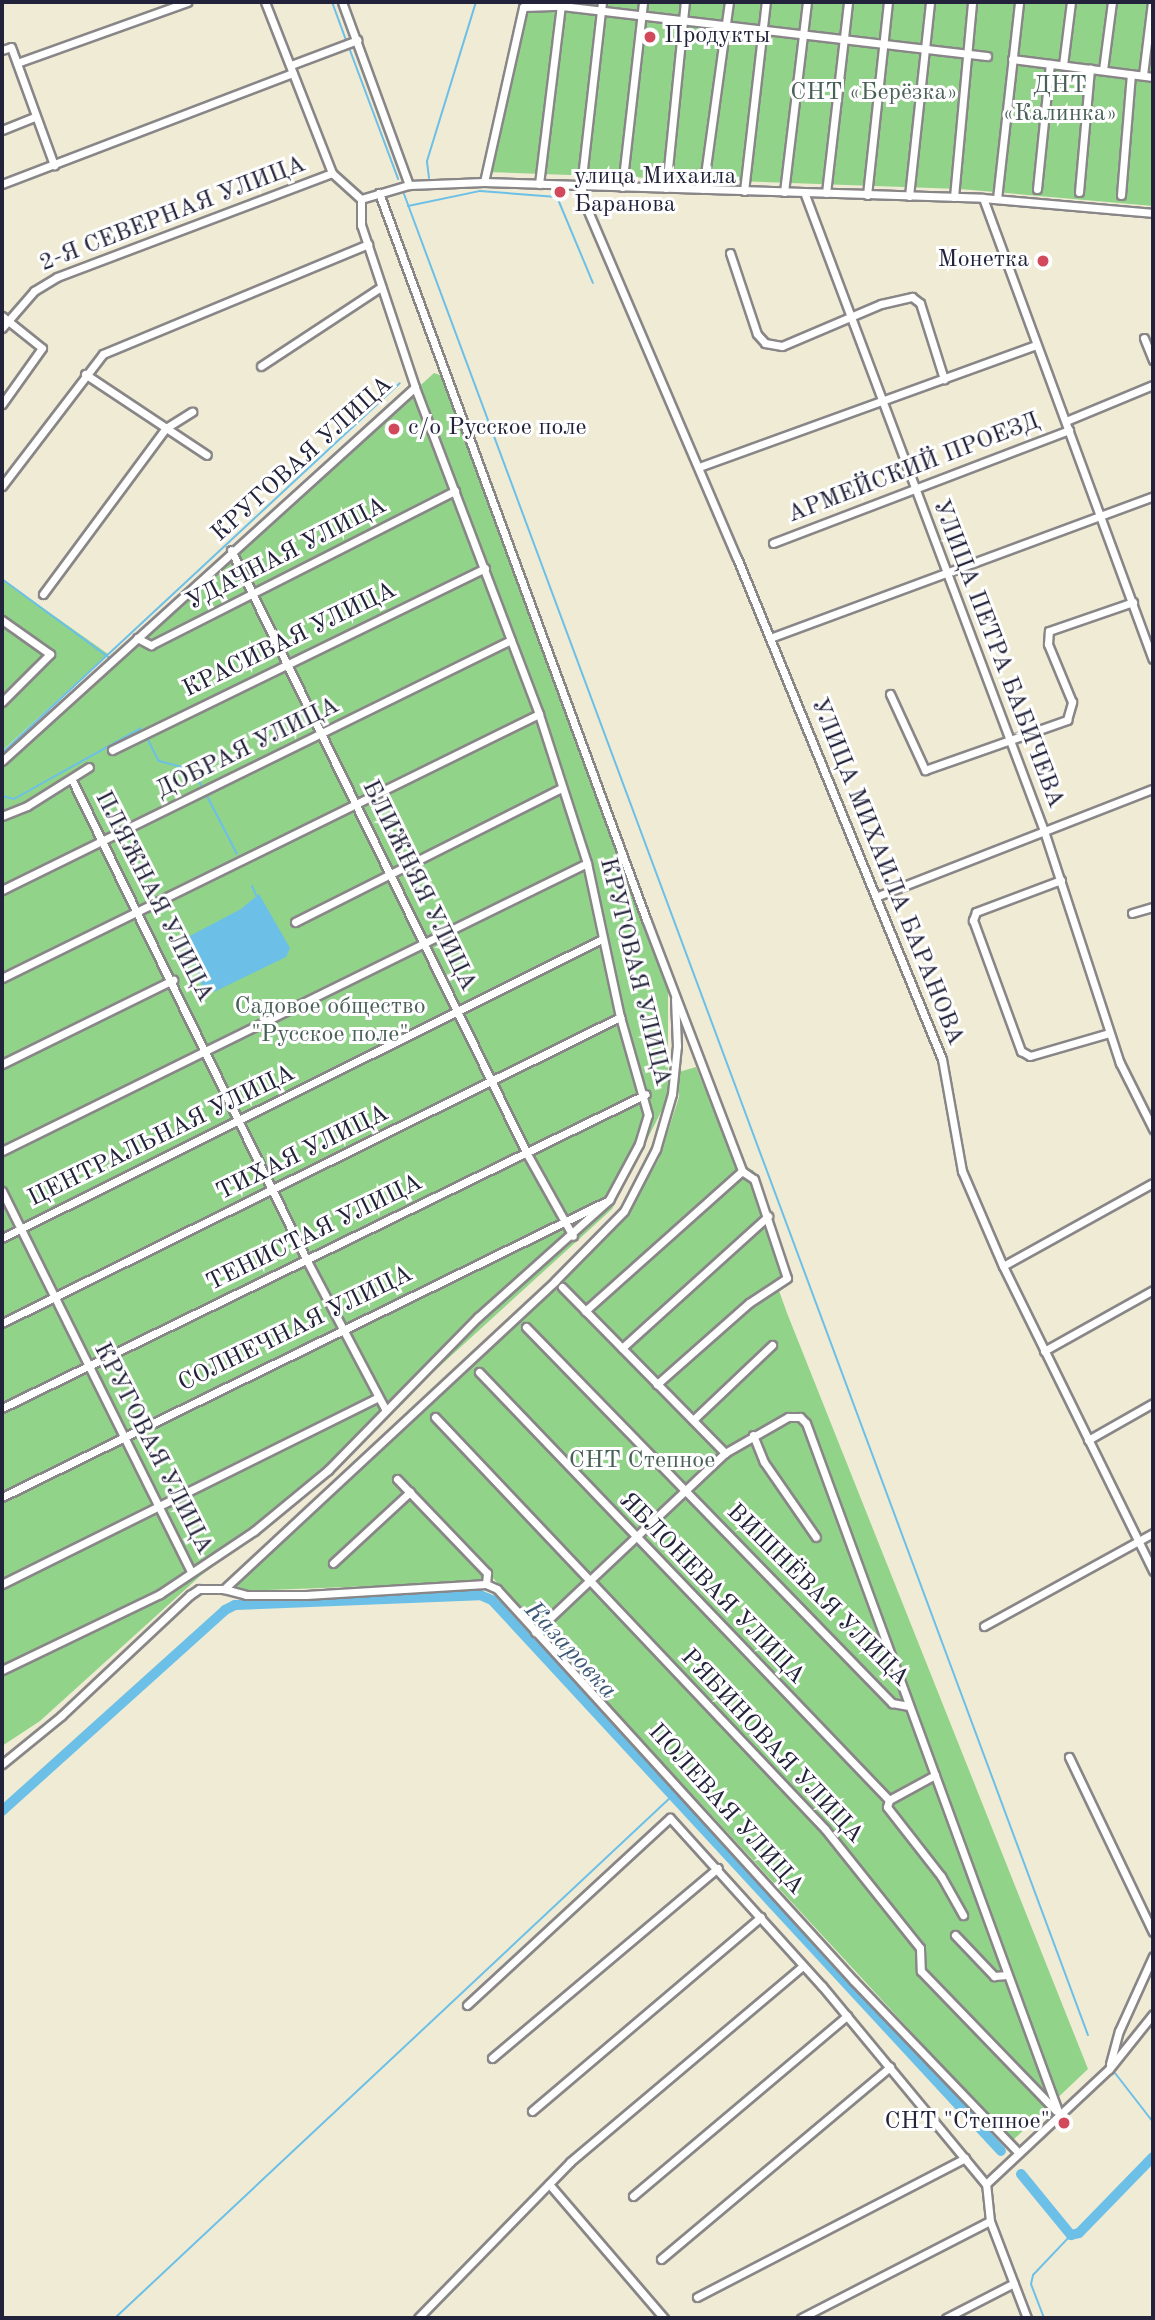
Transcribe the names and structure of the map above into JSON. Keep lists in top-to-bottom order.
{
  "streets": {
    "street": [
      "2-Я СЕВЕРНАЯ УЛИЦА",
      "КРУГОВАЯ УЛИЦА",
      "АРМЕЙСКИЙ ПРОЕЗД",
      "УДАЧНАЯ УЛИЦА",
      "КРАСИВАЯ УЛИЦА",
      "УЛИЦА ПЕТРА БАБИЧЕВА",
      "ДОБРАЯ УЛИЦА",
      "УЛИЦА МИХАИЛА БАРАНОВА",
      "БЛИЖНЯЯ УЛИЦА",
      "ПЛЯЖНАЯ УЛИЦА",
      "ЦЕНТРАЛЬНАЯ УЛИЦА",
      "ТИХАЯ УЛИЦА",
      "ТЕНИСТАЯ УЛИЦА",
      "СОЛНЕЧНАЯ УЛИЦА",
      "ЯБЛОНЕВАЯ УЛИЦА",
      "ВИШНЁВАЯ УЛИЦА",
      "РЯБИНОВАЯ УЛИЦА",
      "ПОЛЕВАЯ УЛИЦА"
    ]
  },
  "crossings": [
    ["КРУГОВАЯ УЛИЦА", "УДАЧНАЯ УЛИЦА"],
    ["КРУГОВАЯ УЛИЦА", "КРАСИВАЯ УЛИЦА"],
    ["КРУГОВАЯ УЛИЦА", "ДОБРАЯ УЛИЦА"],
    ["КРУГОВАЯ УЛИЦА", "БЛИЖНЯЯ УЛИЦА"],
    ["КРУГОВАЯ УЛИЦА", "ПЛЯЖНАЯ УЛИЦА"],
    ["КРУГОВАЯ УЛИЦА", "ЦЕНТРАЛЬНАЯ УЛИЦА"],
    ["КРУГОВАЯ УЛИЦА", "ТИХАЯ УЛИЦА"],
    ["КРУГОВАЯ УЛИЦА", "ТЕНИСТАЯ УЛИЦА"],
    ["КРУГОВАЯ УЛИЦА", "СОЛНЕЧНАЯ УЛИЦА"],
    ["АРМЕЙСКИЙ ПРОЕЗД", "УЛИЦА ПЕТРА БАБИЧЕВА"],
    ["УДАЧНАЯ УЛИЦА", "БЛИЖНЯЯ УЛИЦА"],
    ["КРАСИВАЯ УЛИЦА", "БЛИЖНЯЯ УЛИЦА"],
    ["ДОБРАЯ УЛИЦА", "БЛИЖНЯЯ УЛИЦА"],
    ["ДОБРАЯ УЛИЦА", "ПЛЯЖНАЯ УЛИЦА"],
    ["БЛИЖНЯЯ УЛИЦА", "ЦЕНТРАЛЬНАЯ УЛИЦА"],
    ["БЛИЖНЯЯ УЛИЦА", "ТИХАЯ УЛИЦА"],
    ["БЛИЖНЯЯ УЛИЦА", "ТЕНИСТАЯ УЛИЦА"],
    ["БЛИЖНЯЯ УЛИЦА", "СОЛНЕЧНАЯ УЛИЦА"],
    ["ПЛЯЖНАЯ УЛИЦА", "ЦЕНТРАЛЬНАЯ УЛИЦА"],
    ["ПЛЯЖНАЯ УЛИЦА", "ТИХАЯ УЛИЦА"],
    ["ПЛЯЖНАЯ УЛИЦА", "ТЕНИСТАЯ УЛИЦА"],
    ["ПЛЯЖНАЯ УЛИЦА", "СОЛНЕЧНАЯ УЛИЦА"]
  ],
  "water": ["Казаровка"],
  "parks": [
    "ДНТ «Калинка»",
    "СНТ «Берёзка»",
    "Садовое общество \"Русское поле\"",
    "СНТ Степное"
  ],
  "places": [
    "Продукты",
    "улица Михаила Баранова",
    "Монетка",
    "с/о Русское поле",
    "СНТ \"Степное\""
  ]
}
